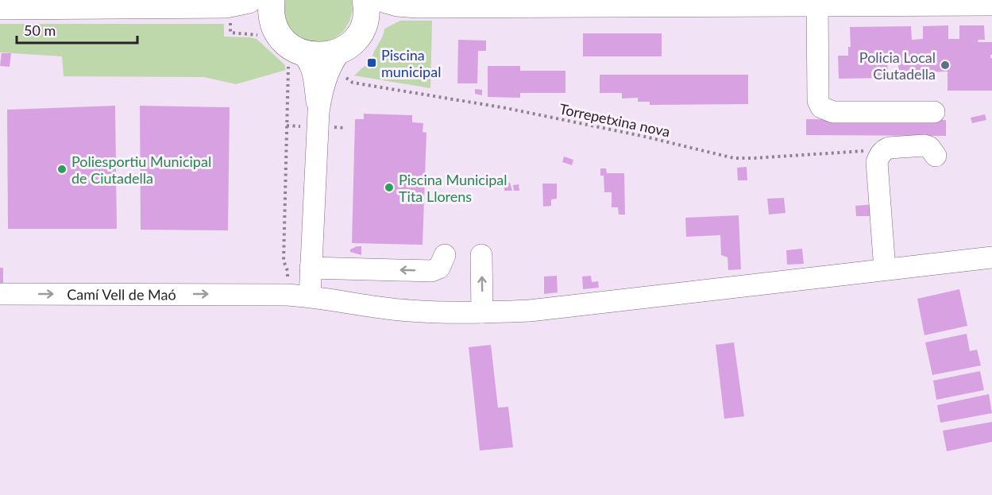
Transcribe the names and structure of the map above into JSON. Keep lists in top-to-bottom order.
{
  "streets": {
    "street": ["Camí Vell de Maó"],
    "path": ["Torrepetxina nova"]
  },
  "places": {
    "transit": ["Piscina municipal"],
    "other": ["Policia Local Ciutadella", "Poliesportiu Municipal de Ciutadella", "Piscina Municipal Tita Llorens"]
  },
  "scale_bar": "50 m"
}
